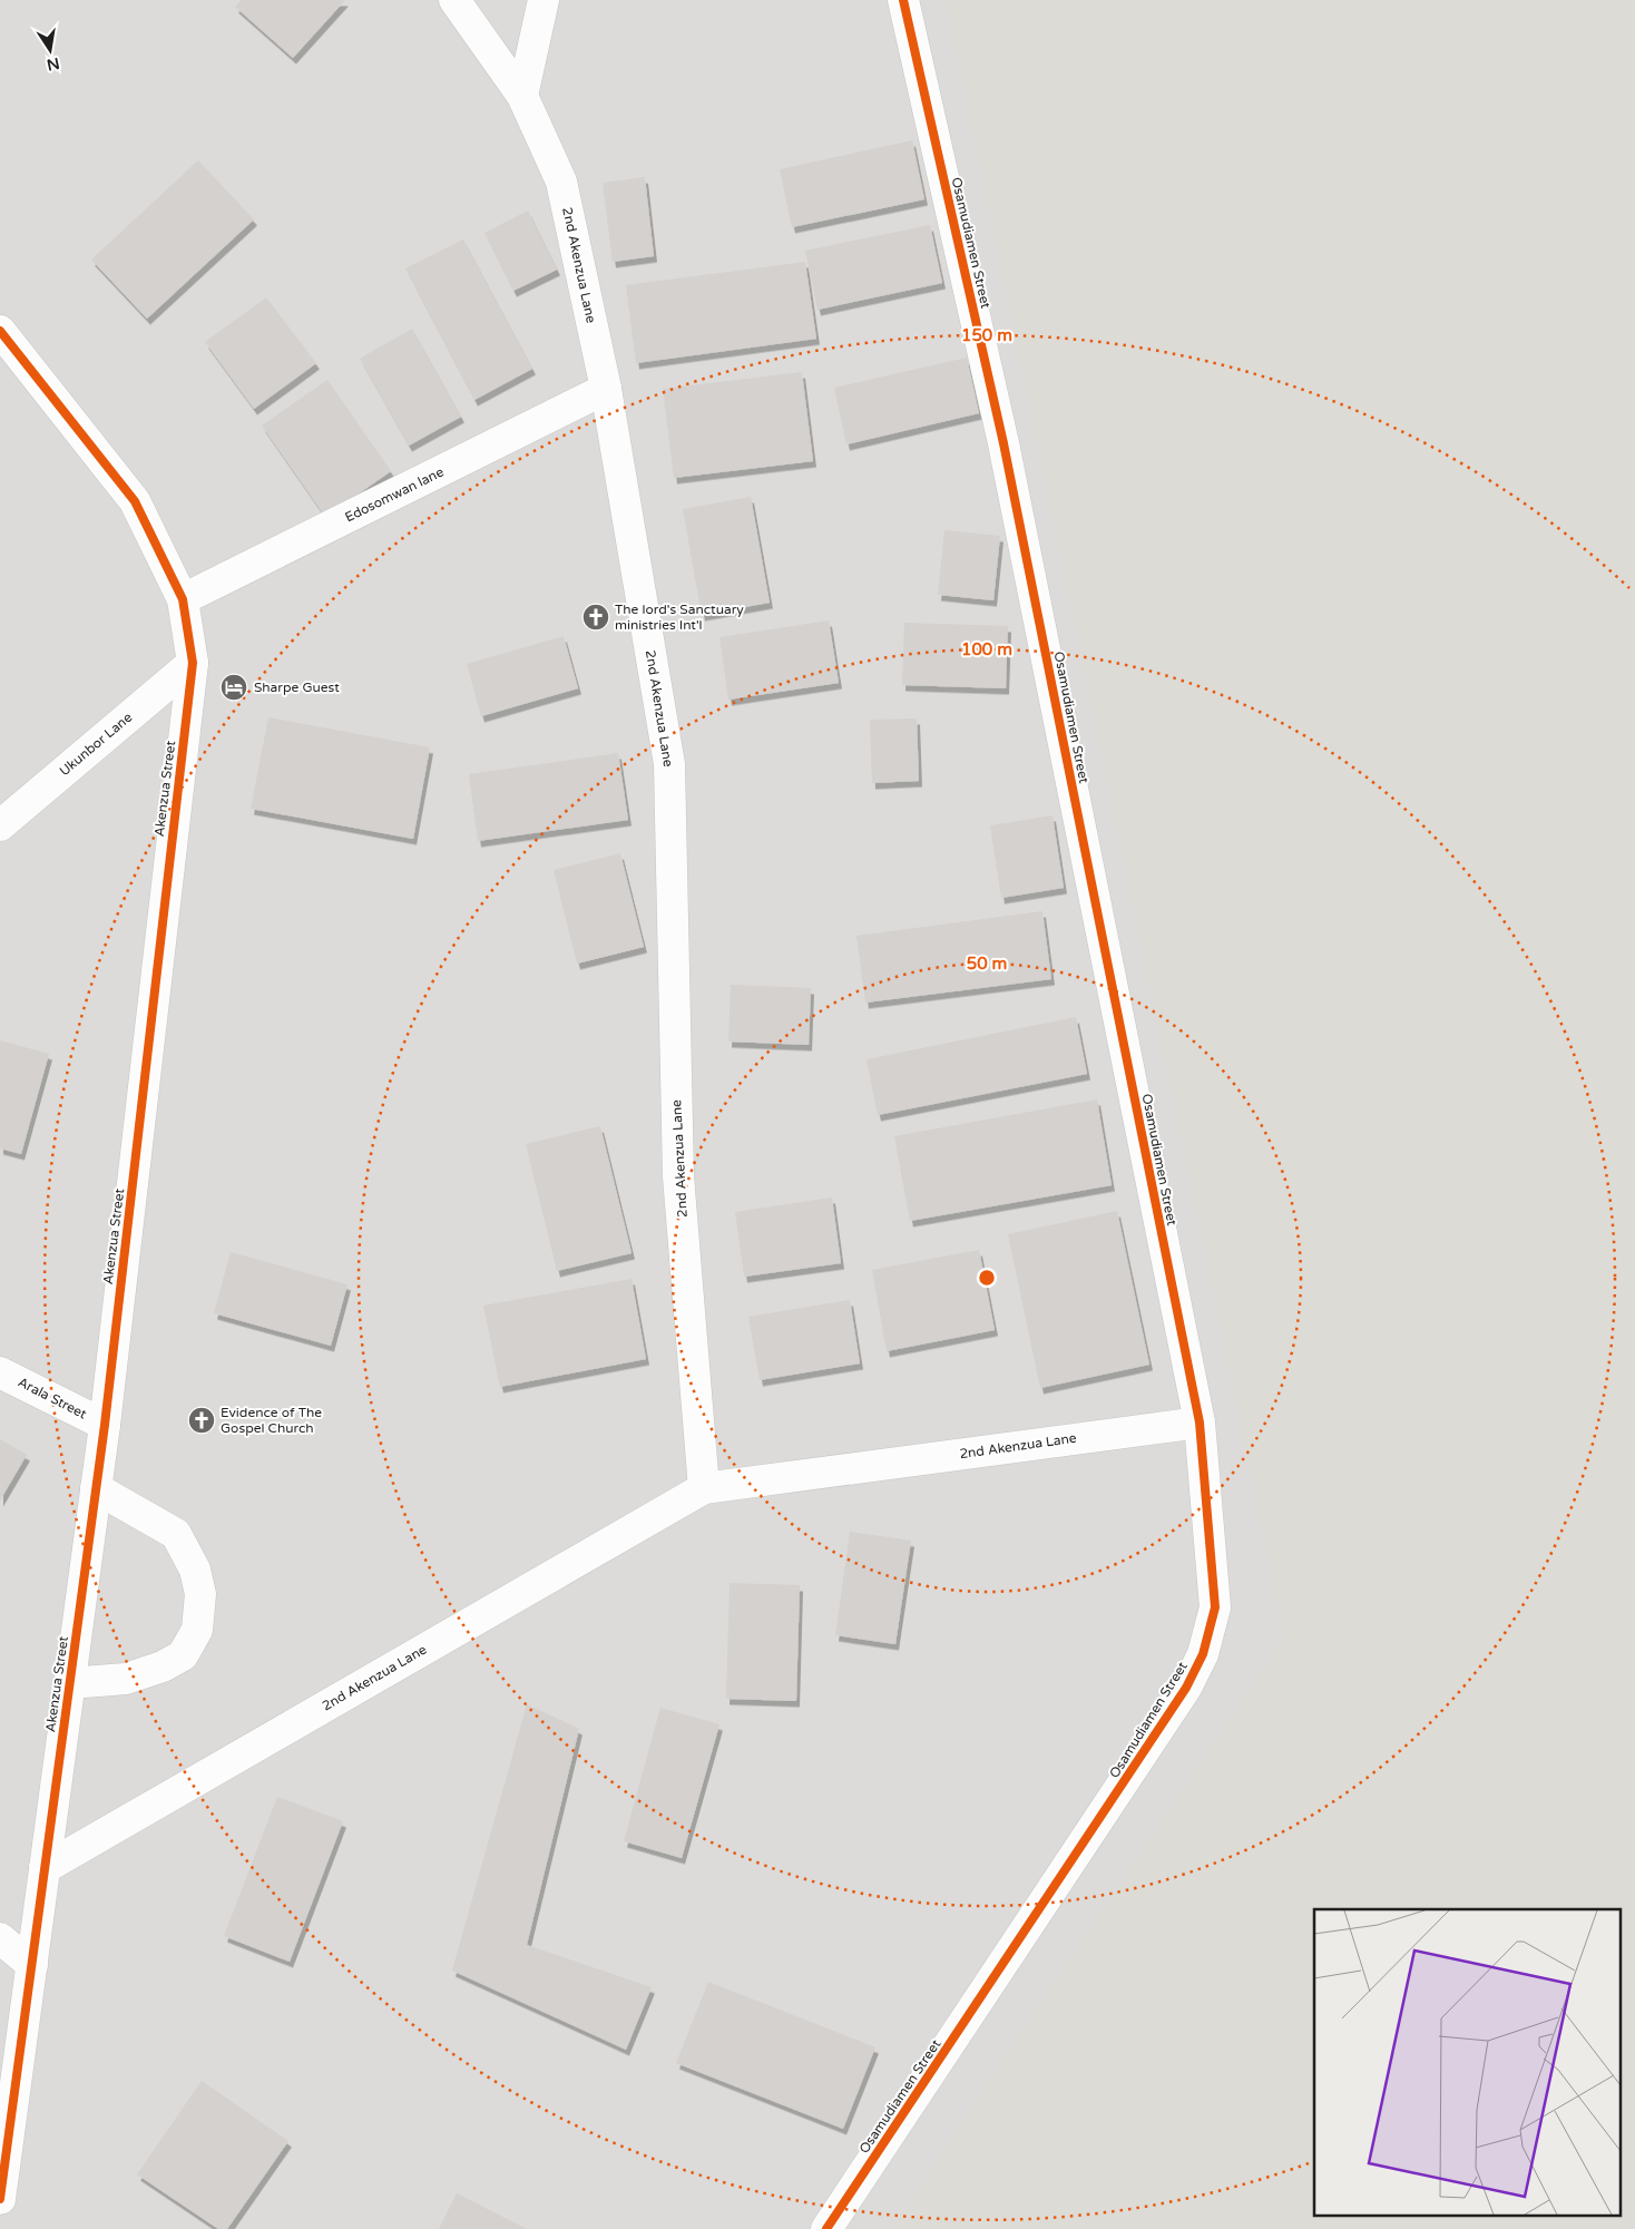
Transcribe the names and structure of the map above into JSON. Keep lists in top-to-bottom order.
{
  "streets": {
    "street": [
      "Osamudiamen Street",
      "2nd Akenzua Lane",
      "Edosomwan lane",
      "Ukunbor Lane",
      "Akenzua Street",
      "Arala Street"
    ]
  },
  "crossings": [
    ["Osamudiamen Street", "2nd Akenzua Lane"],
    ["2nd Akenzua Lane", "Edosomwan lane"],
    ["2nd Akenzua Lane", "Akenzua Street"],
    ["Edosomwan lane", "Akenzua Street"],
    ["Ukunbor Lane", "Akenzua Street"],
    ["Akenzua Street", "Arala Street"]
  ],
  "places": {
    "church": ["The lord's Sanctuary ministries Int'l", "Evidence of The Gospel Church"],
    "hotel": ["Sharpe Guest"]
  },
  "north": "bottom",
  "rings": ["150 m", "100 m", "50 m"]
}
